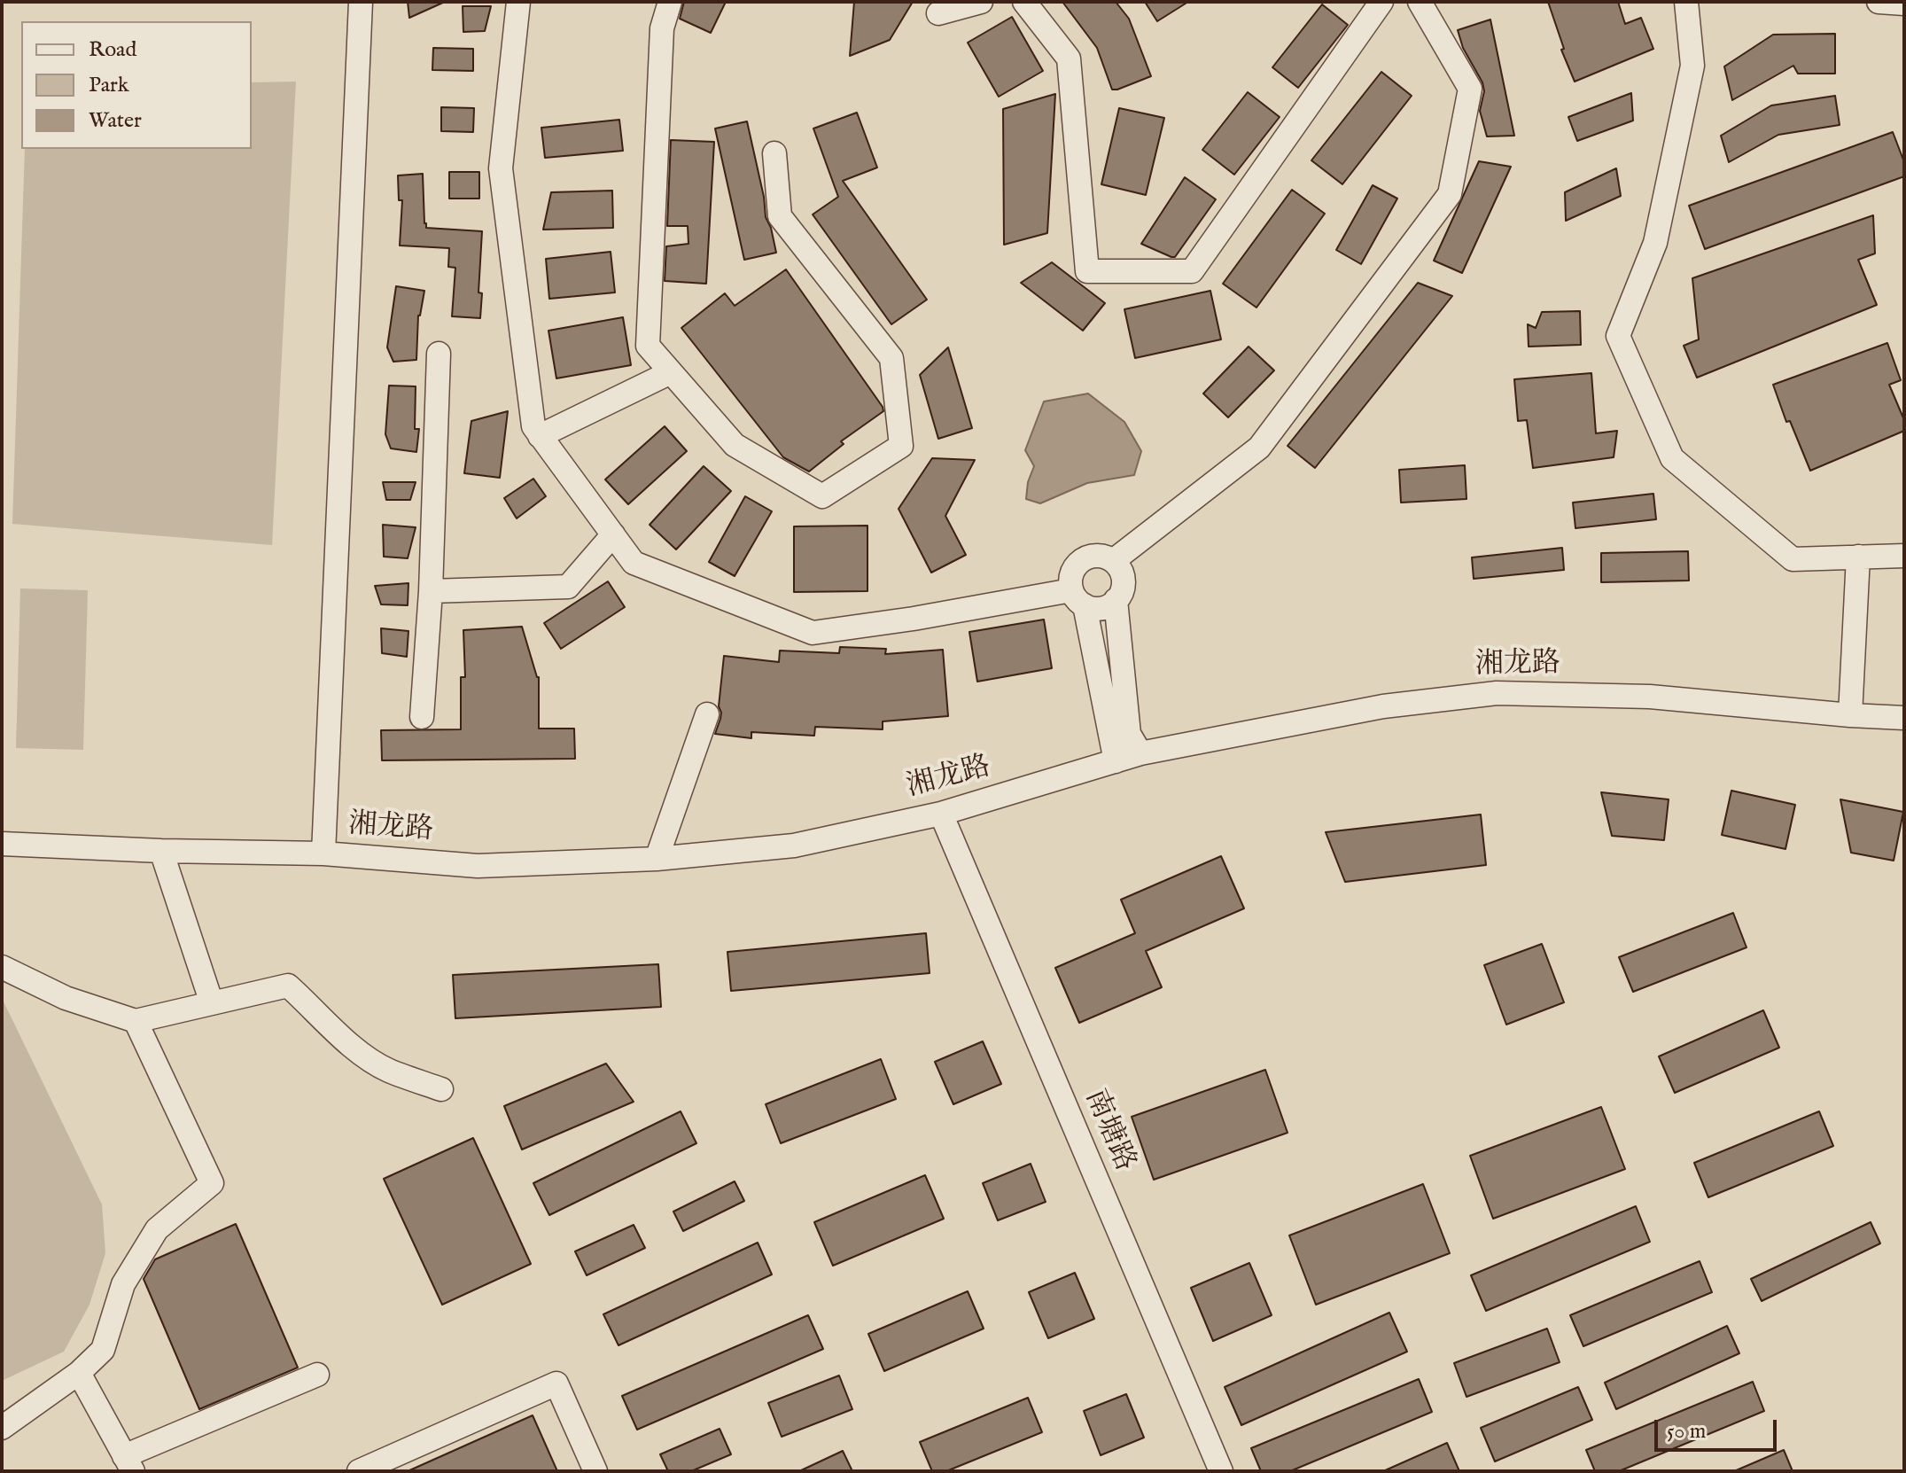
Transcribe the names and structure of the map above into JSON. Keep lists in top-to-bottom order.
{
  "streets": {
    "street": ["湘龙路", "南塘路"]
  },
  "crossings": [
    ["湘龙路", "南塘路"]
  ],
  "legend": ["Road", "Park", "Water"],
  "scale_bar": "50 m"
}
